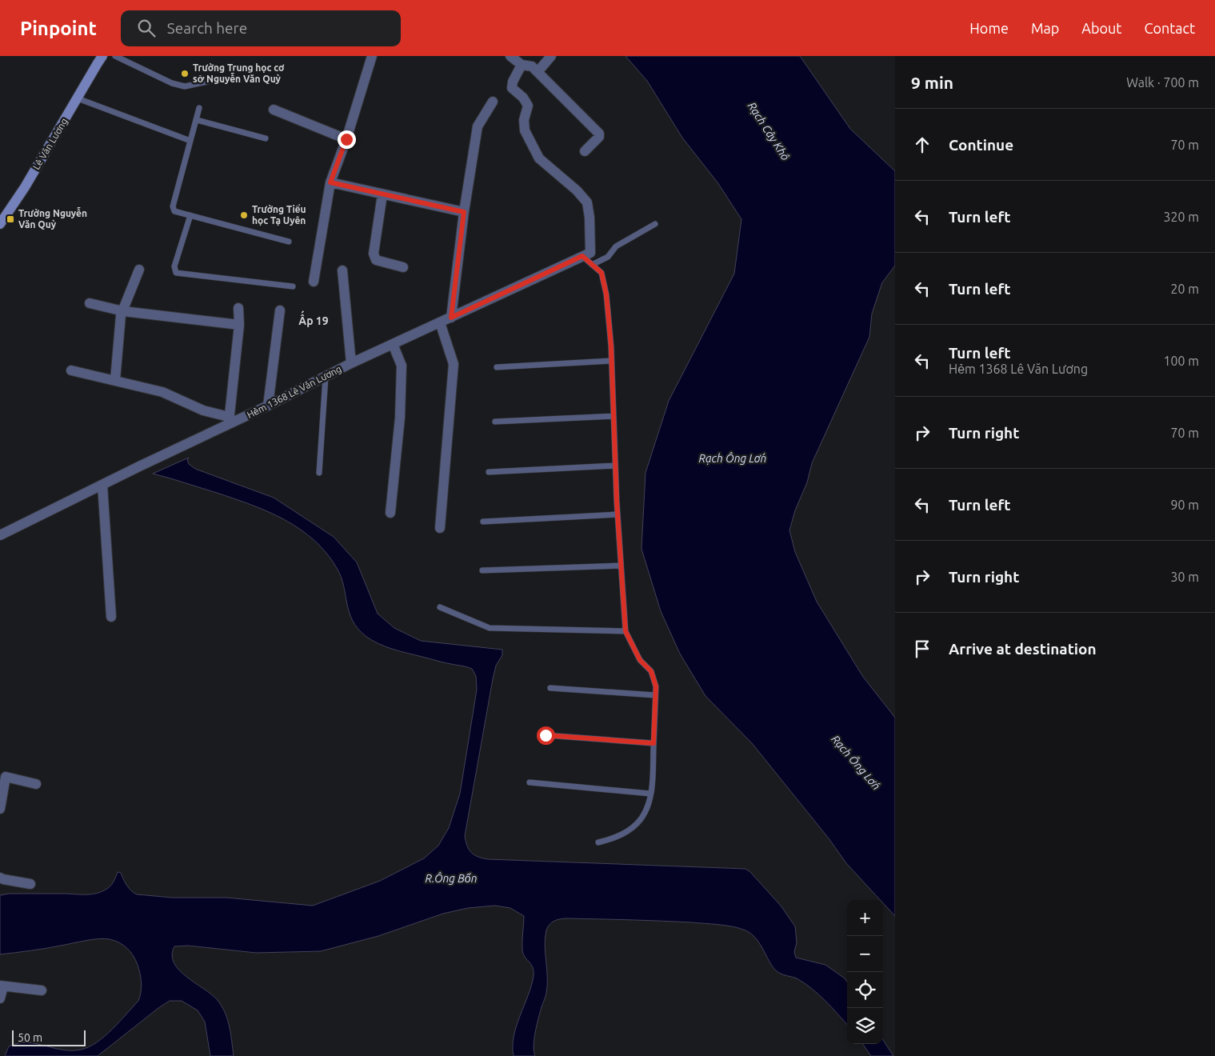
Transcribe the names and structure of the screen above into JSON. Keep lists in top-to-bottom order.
{
  "streets": {
    "main road": ["Lê Văn Lương"],
    "street": ["Hẻm 1368 Lê Văn Lương"]
  },
  "districts": ["Ấp 19"],
  "water": ["Rạch Cây Khô", "Rạch Ông Lớn", "R.Ông Bổn"],
  "places": {
    "other": ["Trường Trung học cơ sở Nguyễn Văn Quỳ", "Trường Tiểu học Tạ Uyên"],
    "transit": ["Trường Nguyễn Văn Quỳ"]
  },
  "scale_bar": "50 m",
  "page": {
    "header": "Pinpoint",
    "search": "Search here",
    "nav": [
      "Home",
      "Map",
      "About",
      "Contact"
    ],
    "heading": ["9 min", "Walk · 700 m"],
    "list": [
      ["Continue", "70 m"],
      ["Turn left", "320 m"],
      ["Turn left", "20 m"],
      ["Turn left", "Hẻm 1368 Lê Văn Lương", "100 m"],
      ["Turn right", "70 m"],
      ["Turn left", "90 m"],
      ["Turn right", "30 m"],
      "Arrive at destination"
    ],
    "map_buttons": ["+", "−"],
    "scale": "50 m"
  }
}
